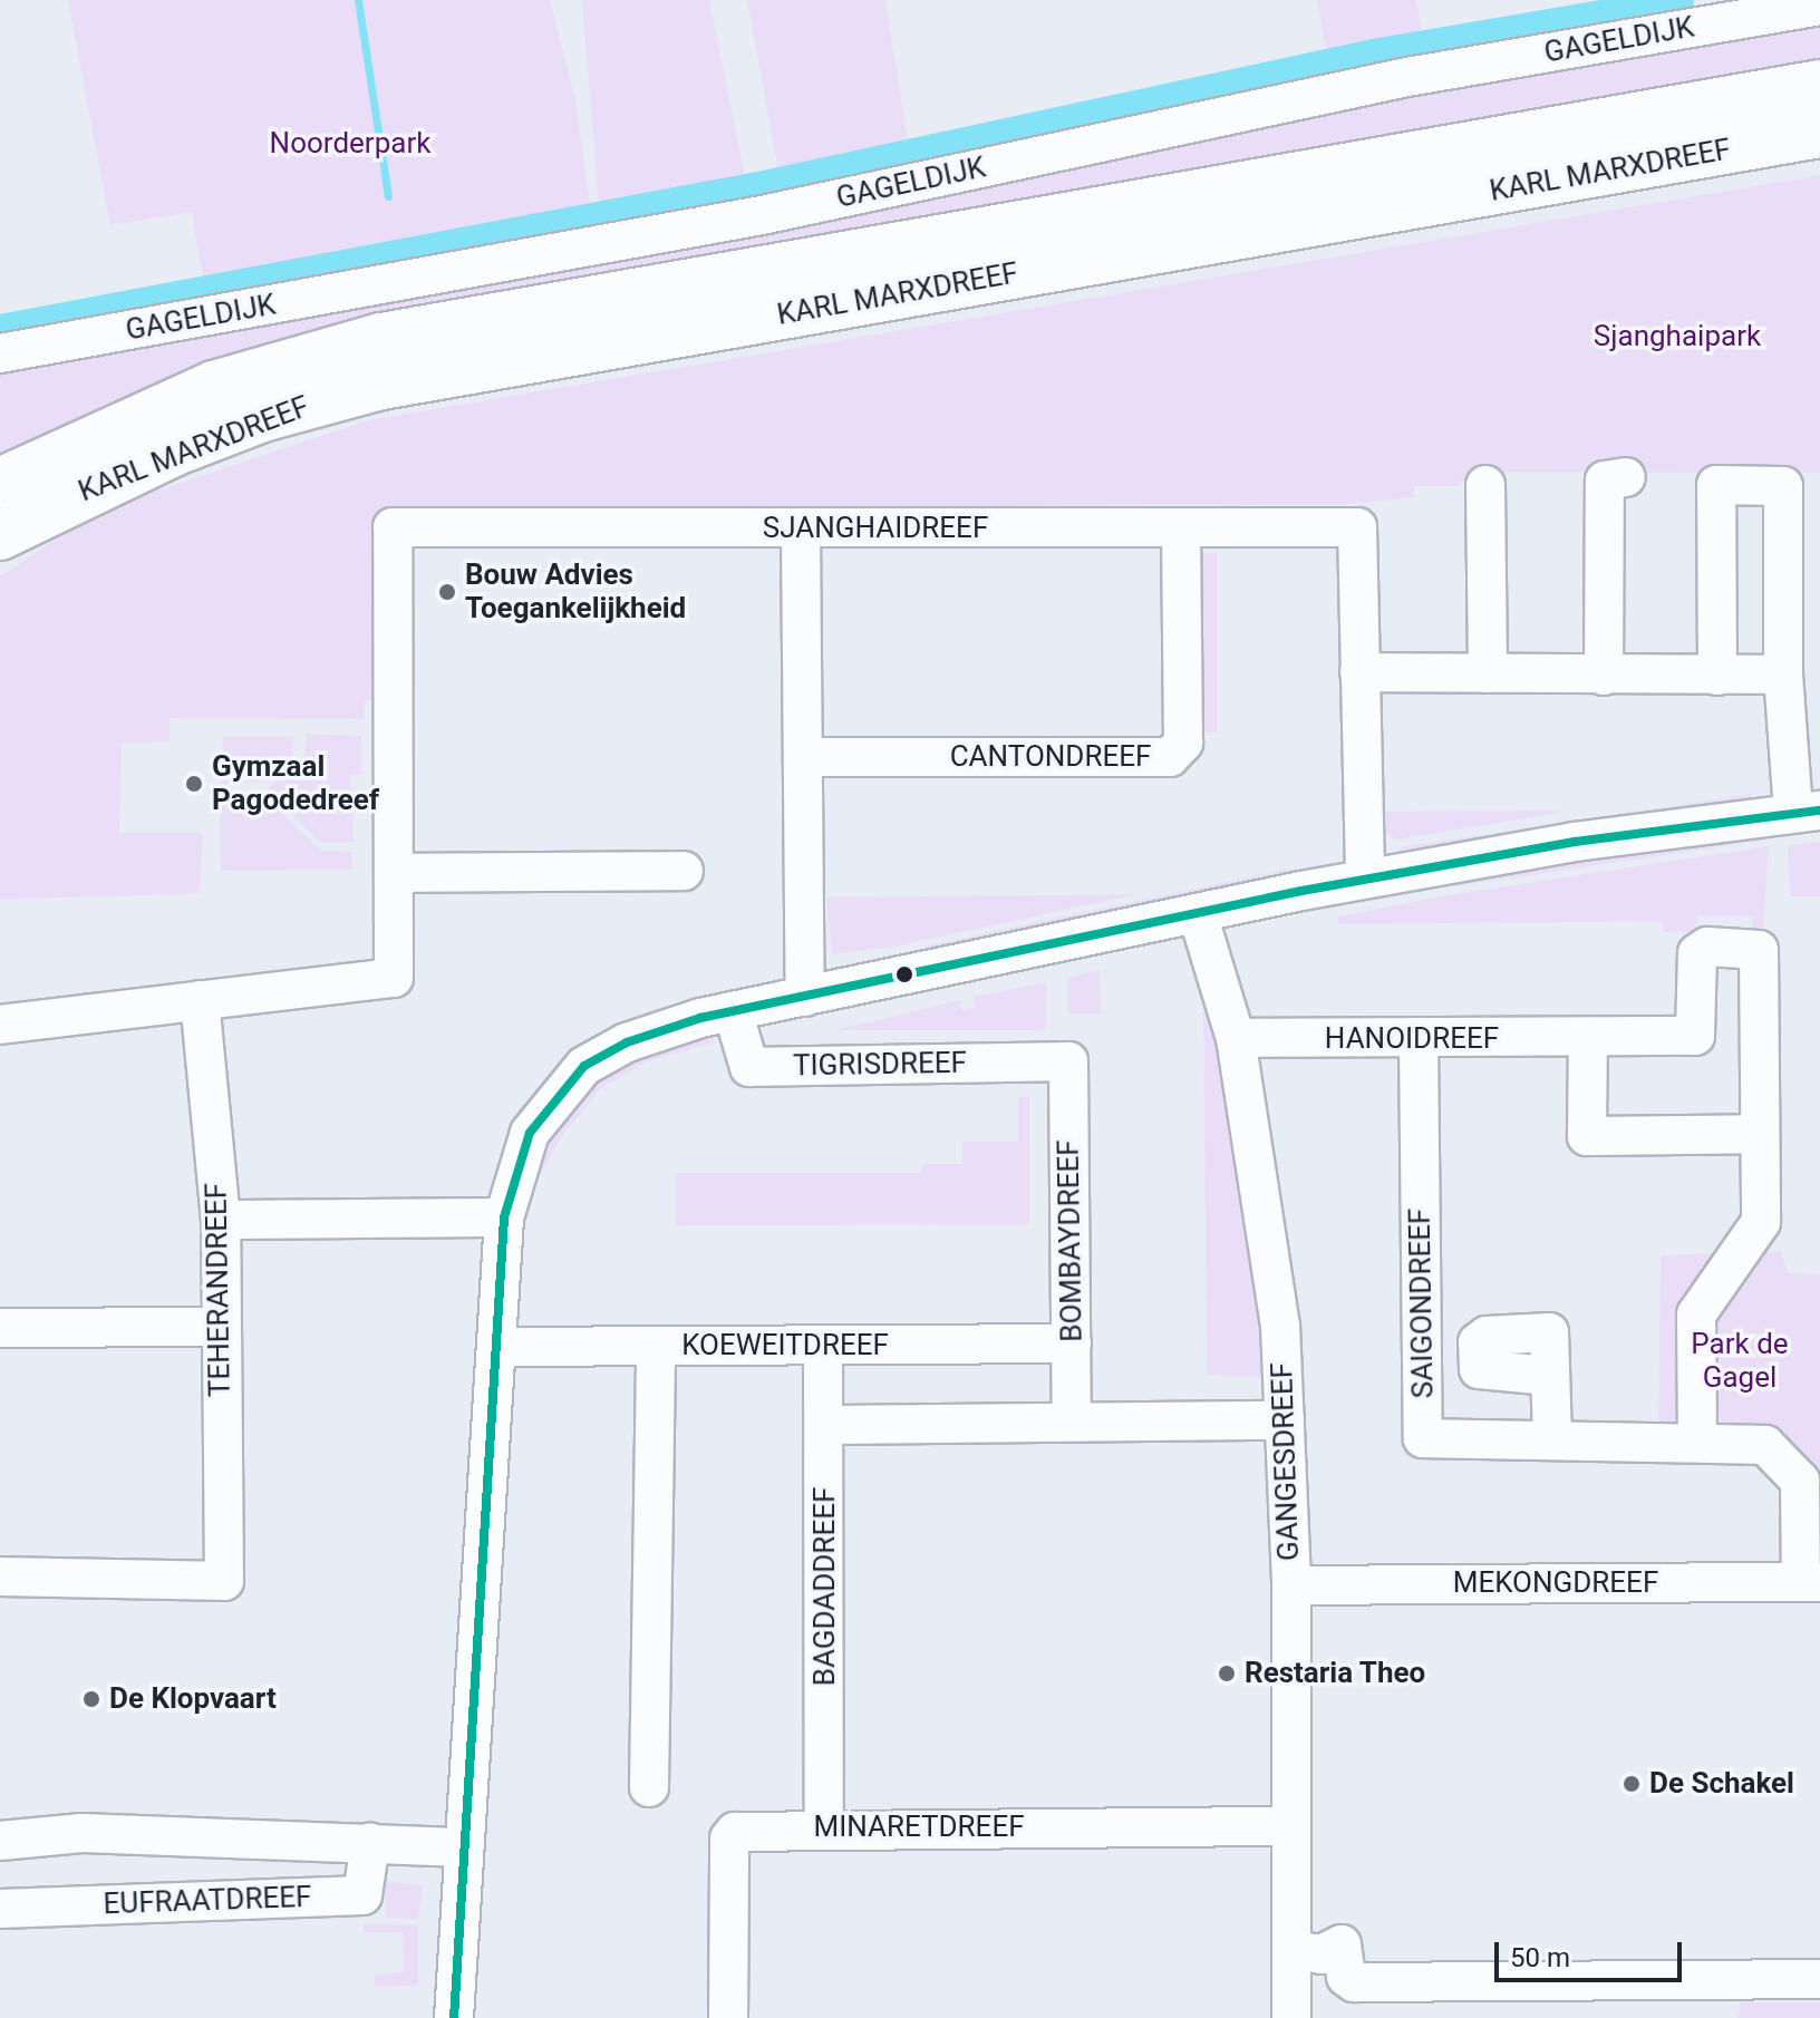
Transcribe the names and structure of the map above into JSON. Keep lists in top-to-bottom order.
{
  "streets": {
    "highway": ["KARL MARXDREEF"],
    "street": [
      "GAGELDIJK",
      "SJANGHAIDREEF",
      "CANTONDREEF",
      "HANOIDREEF",
      "TIGRISDREEF",
      "BOMBAYDREEF",
      "TEHERANDREEF",
      "SAIGONDREEF",
      "KOEWEITDREEF",
      "GANGESDREEF",
      "MEKONGDREEF",
      "BAGDADDREEF",
      "MINARETDREEF",
      "EUFRAATDREEF"
    ]
  },
  "crossings": [
    ["SJANGHAIDREEF", "CANTONDREEF"],
    ["HANOIDREEF", "SAIGONDREEF"],
    ["HANOIDREEF", "GANGESDREEF"],
    ["TIGRISDREEF", "BOMBAYDREEF"],
    ["BOMBAYDREEF", "KOEWEITDREEF"],
    ["SAIGONDREEF", "MEKONGDREEF"],
    ["KOEWEITDREEF", "BAGDADDREEF"],
    ["GANGESDREEF", "MEKONGDREEF"],
    ["GANGESDREEF", "MINARETDREEF"],
    ["BAGDADDREEF", "MINARETDREEF"]
  ],
  "parks": ["Noorderpark", "Sjanghaipark", "Park de Gagel"],
  "places": [
    "Bouw Advies Toegankelijkheid",
    "Gymzaal Pagodedreef",
    "Restaria Theo",
    "De Klopvaart",
    "De Schakel"
  ],
  "scale_bar": "50 m"
}
